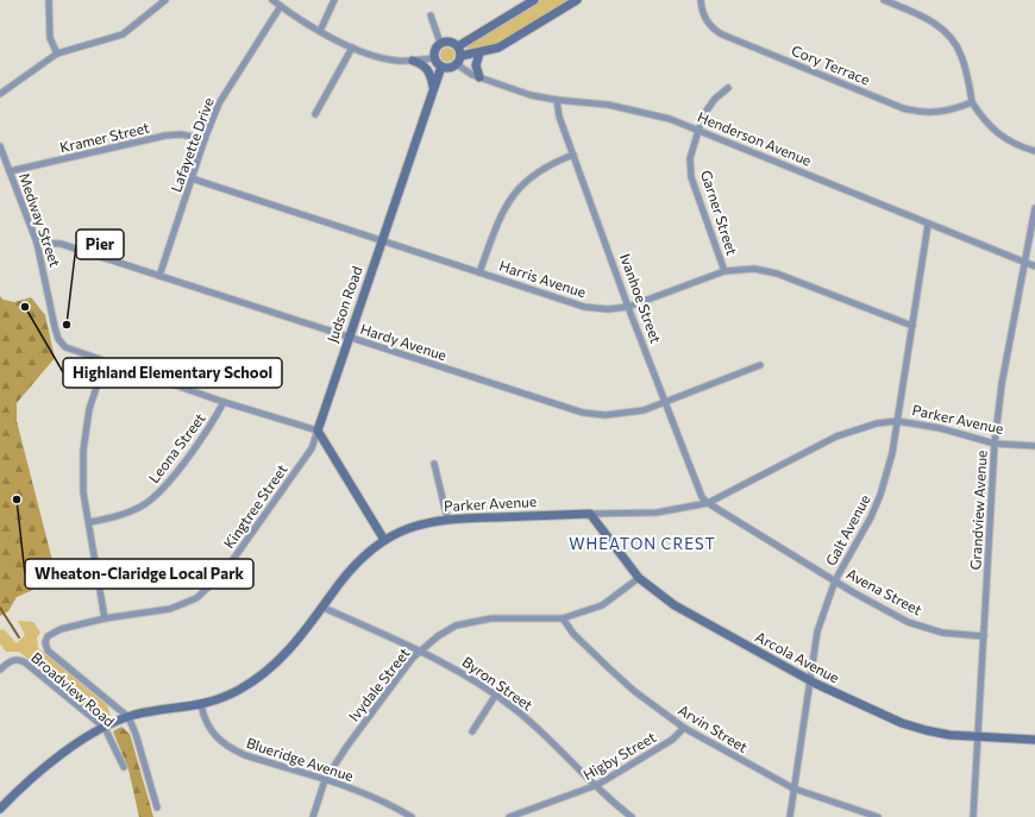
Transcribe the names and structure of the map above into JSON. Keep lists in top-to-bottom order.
{
  "streets": {
    "street": [
      "Cory Terrace",
      "Kramer Street",
      "Henderson Avenue",
      "Lafayette Drive",
      "Garner Street",
      "Medway Street",
      "Harris Avenue",
      "Ivanhoe Street",
      "Judson Road",
      "Hardy Avenue",
      "Parker Avenue",
      "Leona Street",
      "Kingtree Street",
      "Grandview Avenue",
      "Galt Avenue",
      "Avena Street",
      "Arcola Avenue",
      "Byron Street",
      "Ivydale Street",
      "Broadview Road",
      "Arvin Street",
      "Higby Street",
      "Blueridge Avenue"
    ]
  },
  "crossings": [
    ["Kramer Street", "Lafayette Drive"],
    ["Kramer Street", "Medway Street"],
    ["Henderson Avenue", "Garner Street"],
    ["Henderson Avenue", "Ivanhoe Street"],
    ["Henderson Avenue", "Judson Road"],
    ["Henderson Avenue", "Grandview Avenue"],
    ["Henderson Avenue", "Galt Avenue"],
    ["Lafayette Drive", "Harris Avenue"],
    ["Lafayette Drive", "Hardy Avenue"],
    ["Garner Street", "Harris Avenue"],
    ["Medway Street", "Judson Road"],
    ["Medway Street", "Hardy Avenue"],
    ["Medway Street", "Leona Street"],
    ["Medway Street", "Kingtree Street"],
    ["Harris Avenue", "Ivanhoe Street"],
    ["Harris Avenue", "Judson Road"],
    ["Harris Avenue", "Galt Avenue"],
    ["Ivanhoe Street", "Hardy Avenue"],
    ["Ivanhoe Street", "Parker Avenue"],
    ["Ivanhoe Street", "Avena Street"],
    ["Judson Road", "Hardy Avenue"],
    ["Judson Road", "Kingtree Street"],
    ["Parker Avenue", "Grandview Avenue"],
    ["Parker Avenue", "Galt Avenue"],
    ["Parker Avenue", "Avena Street"],
    ["Parker Avenue", "Arcola Avenue"],
    ["Parker Avenue", "Byron Street"],
    ["Parker Avenue", "Broadview Road"],
    ["Parker Avenue", "Blueridge Avenue"],
    ["Kingtree Street", "Broadview Road"],
    ["Grandview Avenue", "Avena Street"],
    ["Grandview Avenue", "Arcola Avenue"],
    ["Galt Avenue", "Avena Street"],
    ["Galt Avenue", "Arcola Avenue"],
    ["Galt Avenue", "Arvin Street"],
    ["Arcola Avenue", "Ivydale Street"],
    ["Byron Street", "Ivydale Street"],
    ["Byron Street", "Higby Street"],
    ["Ivydale Street", "Arvin Street"],
    ["Ivydale Street", "Blueridge Avenue"],
    ["Arvin Street", "Higby Street"]
  ],
  "districts": ["WHEATON CREST"],
  "places": ["Highland Elementary School", "Pier", "Wheaton-Claridge Local Park"]
}
